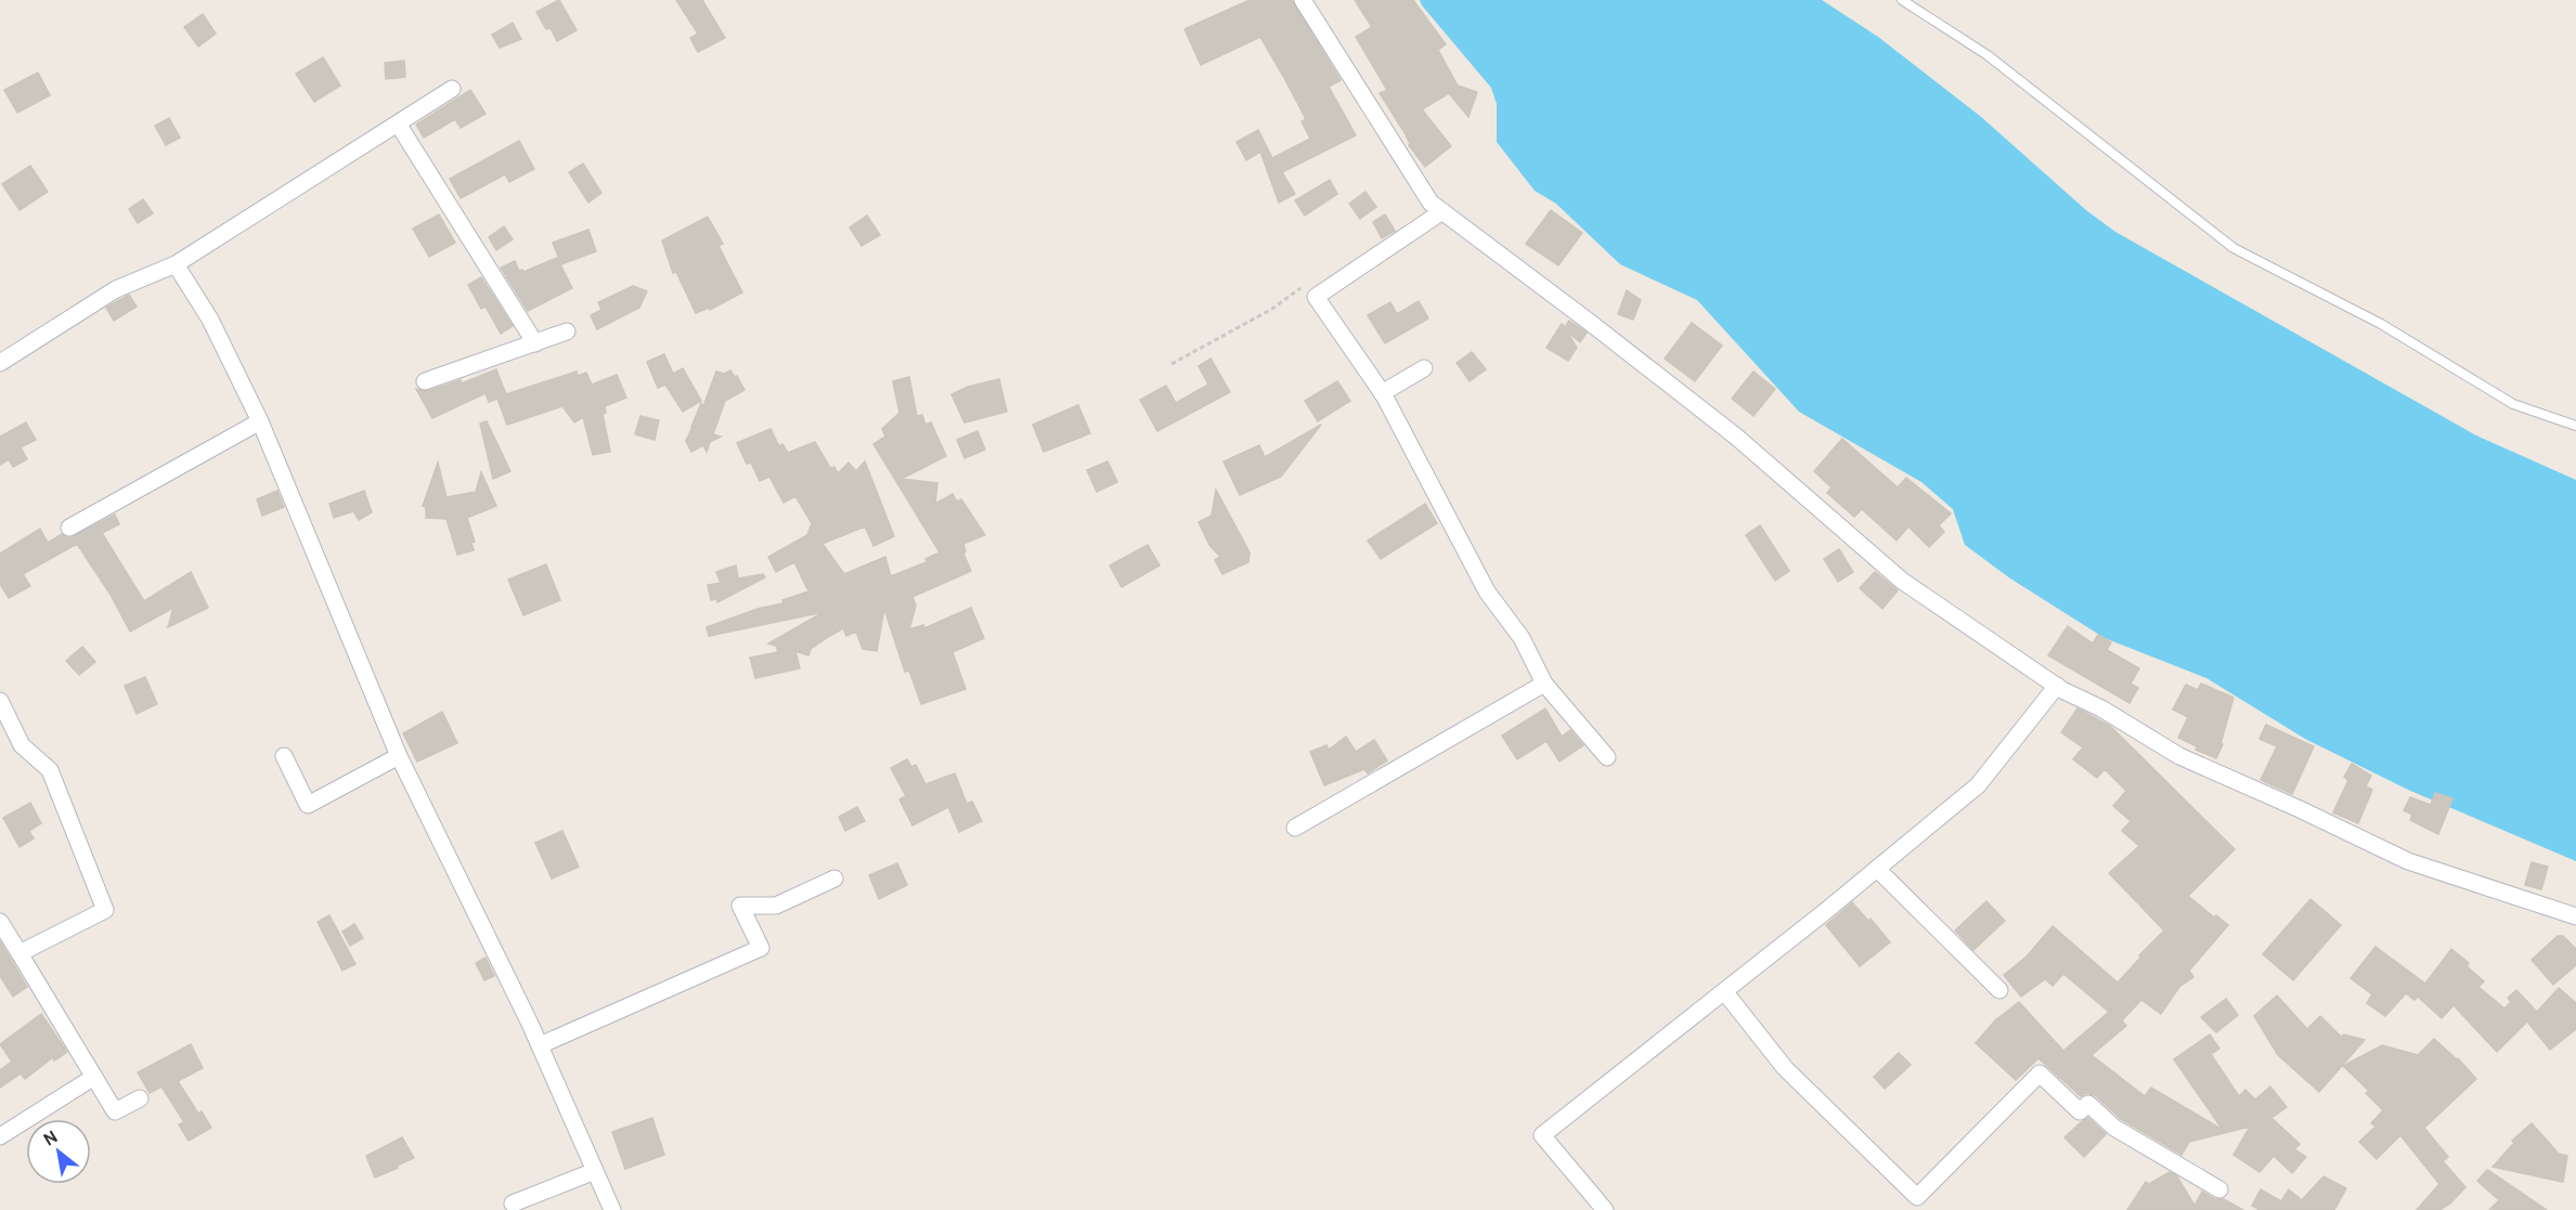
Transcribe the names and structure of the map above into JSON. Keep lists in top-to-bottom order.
{
  "north": "top left"
}
